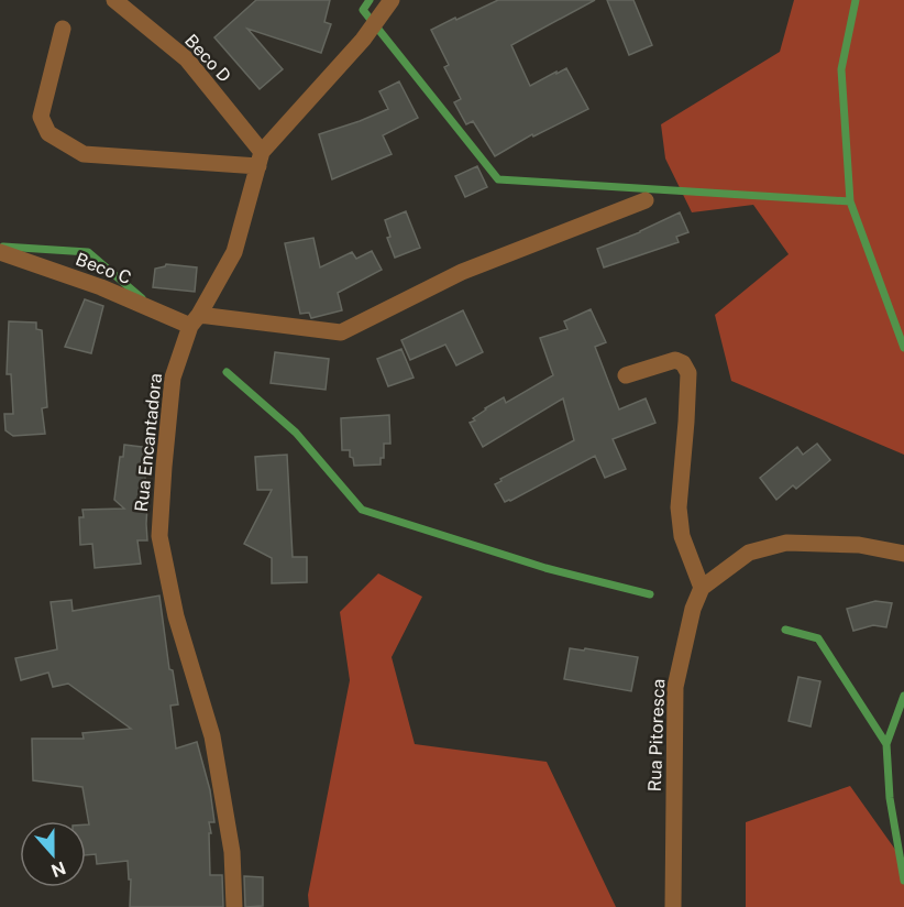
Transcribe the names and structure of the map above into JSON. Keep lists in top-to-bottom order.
{
  "streets": {
    "street": [
      "Beco D",
      "Beco C",
      "Rua Encantadora",
      "Rua Pitoresca"
    ]
  },
  "crossings": [
    ["Beco D", "Rua Encantadora"],
    ["Beco C", "Rua Encantadora"]
  ],
  "north": "bottom"
}
